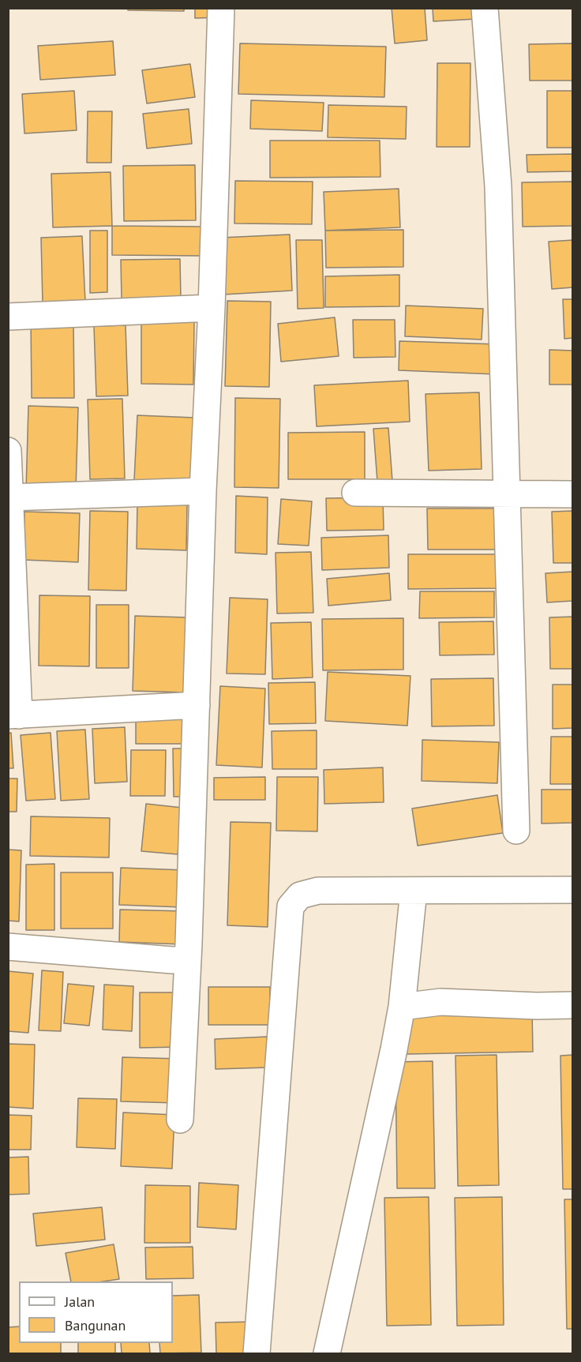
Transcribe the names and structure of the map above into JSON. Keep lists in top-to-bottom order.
{
  "legend": ["Jalan", "Bangunan"]
}
